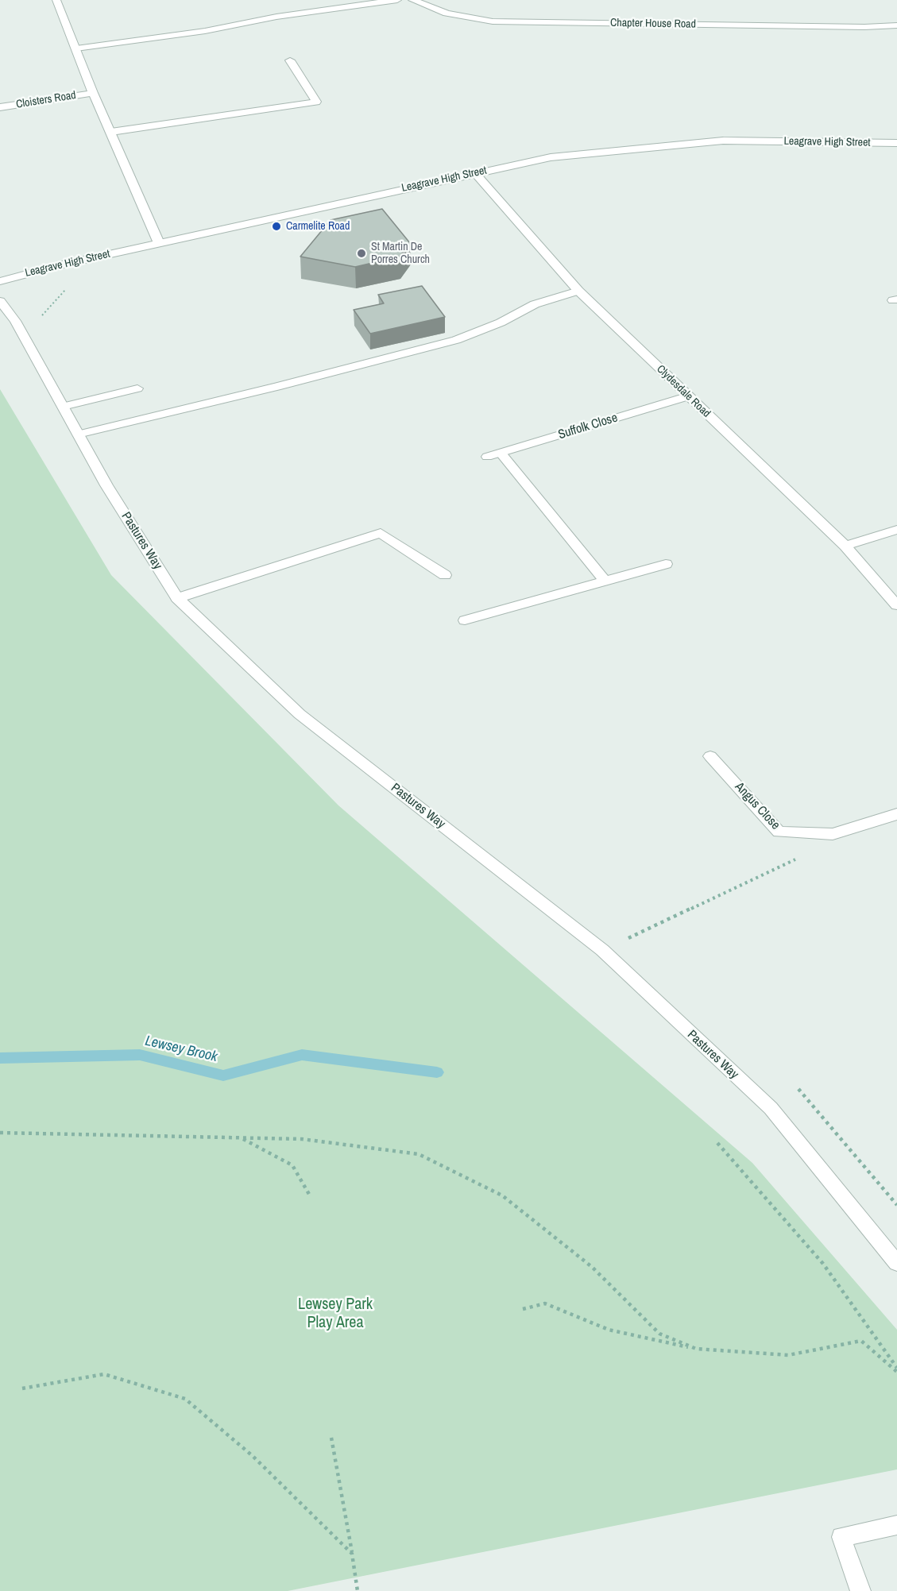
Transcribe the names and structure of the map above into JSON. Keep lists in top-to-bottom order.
{
  "streets": {
    "street": [
      "Chapter House Road",
      "Cloisters Road",
      "Leagrave High Street",
      "Clydesdale Road",
      "Suffolk Close",
      "Pastures Way",
      "Angus Close"
    ]
  },
  "crossings": [
    ["Leagrave High Street", "Clydesdale Road"],
    ["Clydesdale Road", "Suffolk Close"]
  ],
  "water": ["Lewsey Brook"],
  "parks": ["Lewsey Park Play Area"],
  "places": ["Carmelite Road", "St Martin De Porres Church"]
}
